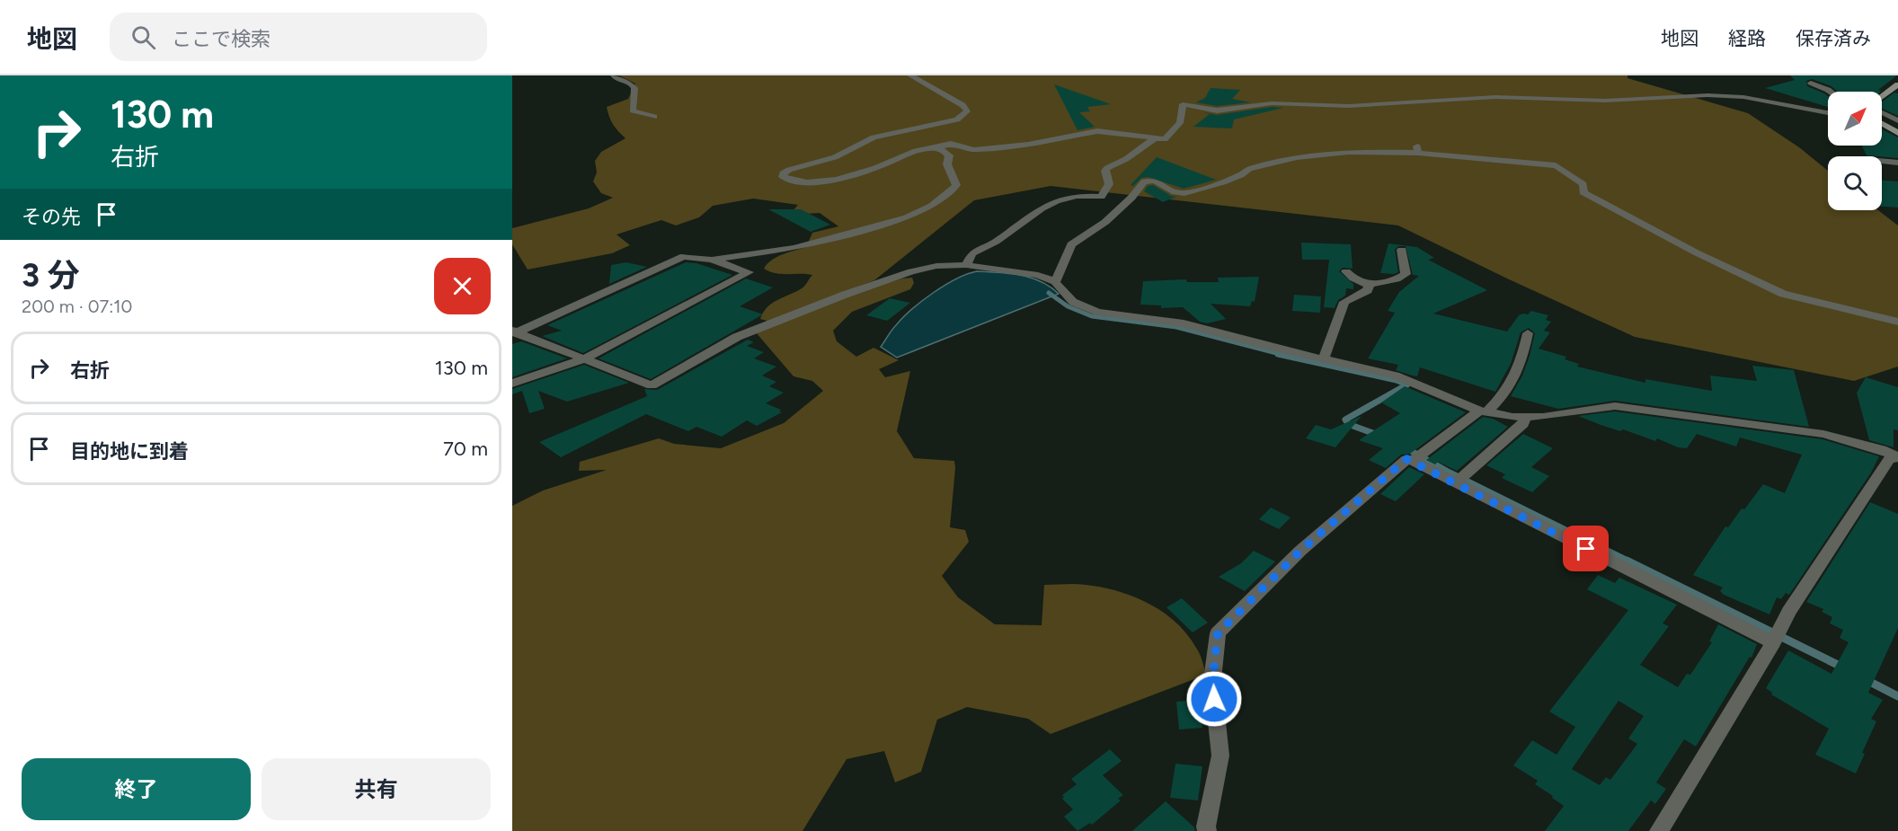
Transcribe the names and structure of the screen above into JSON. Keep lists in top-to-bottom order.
{
  "north": "top right",
  "page": {
    "header": "地図",
    "search": "ここで検索",
    "nav": ["地図", "経路", "保存済み"],
    "turn": ["130 m", "右折"],
    "then": "その先",
    "heading": ["3 分", "200 m · 07:10"],
    "list": [
      {
        "name": "右折",
        "value": "130 m"
      },
      {
        "name": "目的地に到着",
        "value": "70 m"
      }
    ],
    "buttons": ["終了", "共有"]
  }
}
